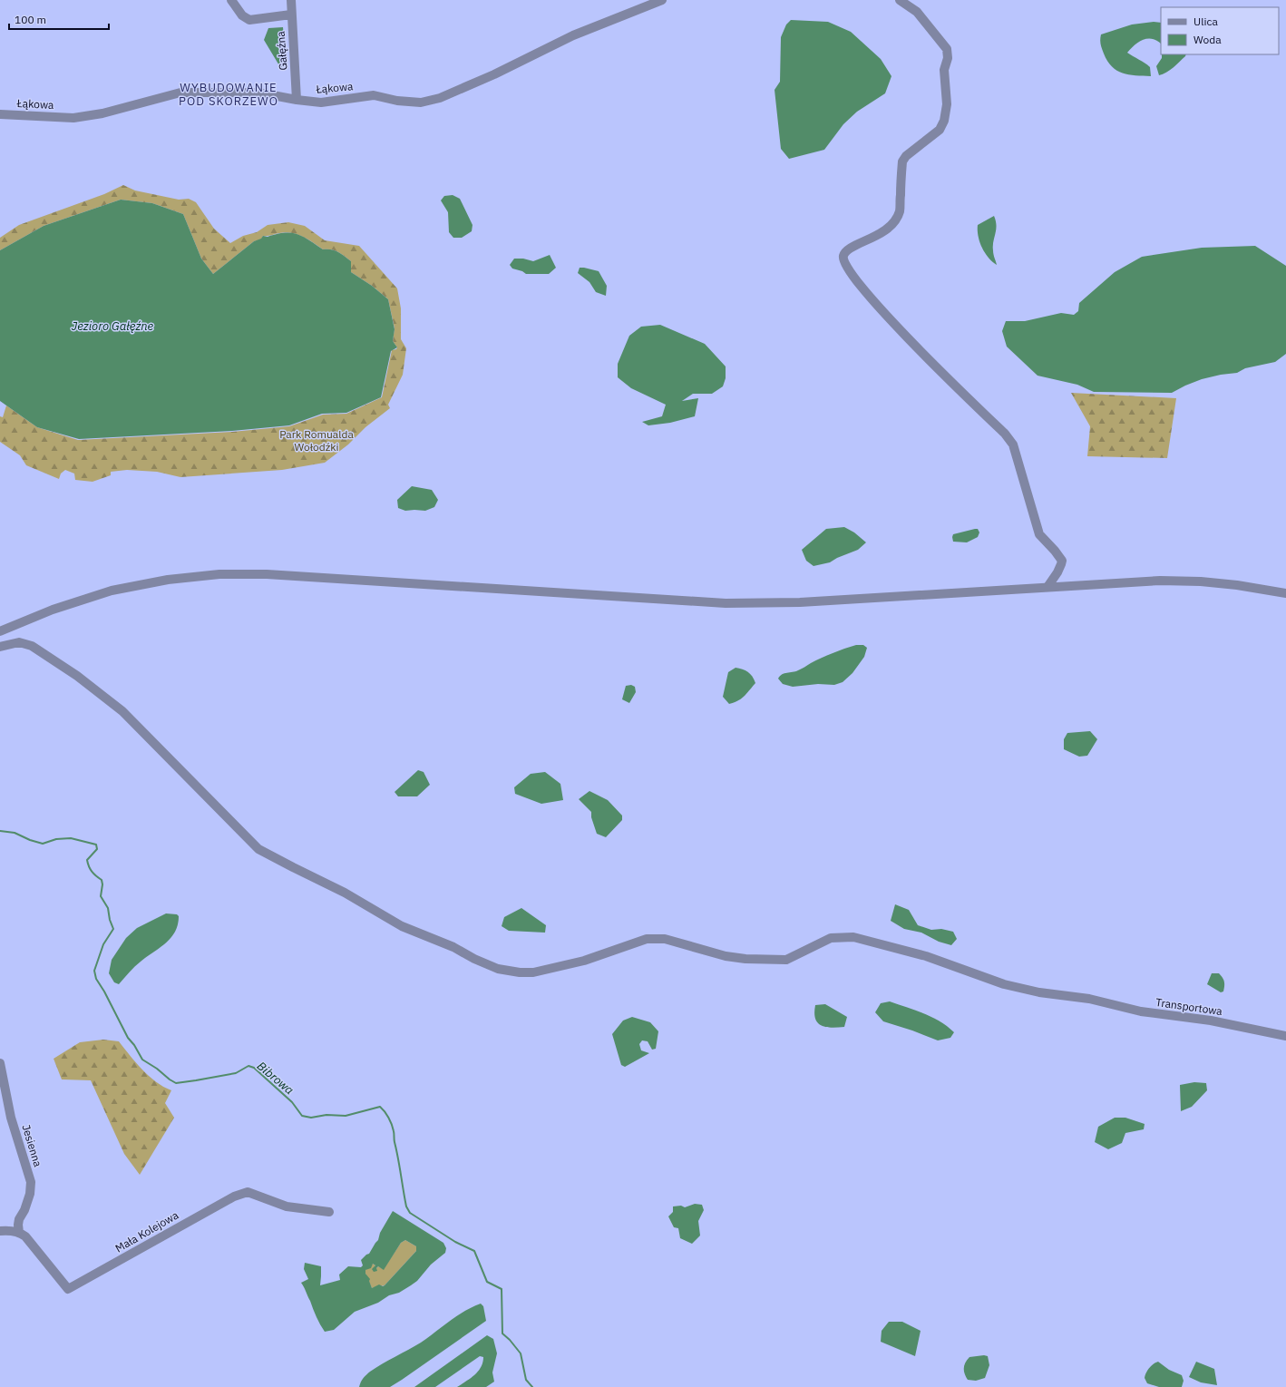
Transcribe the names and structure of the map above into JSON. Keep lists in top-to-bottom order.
{
  "streets": {
    "street": [
      "Gałęźna",
      "Łąkowa",
      "Transportowa",
      "Jesienna",
      "Mała Kolejowa"
    ]
  },
  "crossings": [
    ["Gałęźna", "Łąkowa"],
    ["Jesienna", "Mała Kolejowa"]
  ],
  "districts": ["WYBUDOWANIE POD SKORZEWO"],
  "water": ["Jezioro Gałęźne", "Bibrowa"],
  "parks": ["Park Romualda Wołodźki"],
  "legend": ["Ulica", "Woda"],
  "scale_bar": "100 m"
}
